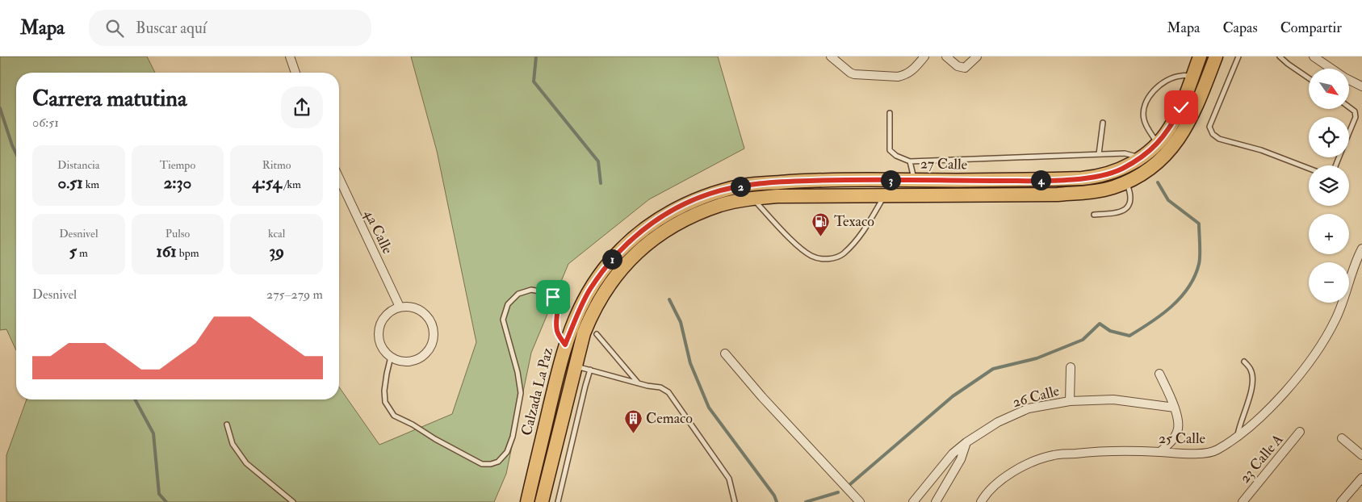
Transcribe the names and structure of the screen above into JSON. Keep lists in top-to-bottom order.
{
  "streets": {
    "main road": ["27 Calle", "Calzada La Paz"],
    "street": [
      "4a Calle",
      "26 Calle",
      "25 Calle",
      "23 Calle A"
    ]
  },
  "crossings": [
    ["27 Calle", "Calzada La Paz"]
  ],
  "places": {
    "fuel station": ["Texaco"],
    "building": ["Cemaco"]
  },
  "north": "bottom right",
  "page": {
    "header": "Mapa",
    "search": "Buscar aquí",
    "nav": ["Mapa", "Capas", "Compartir"],
    "map_buttons": ["+", "−"],
    "heading": ["Carrera matutina", "06:51"],
    "stats": [
      ["Distancia", "0.51 km"],
      ["Tiempo", "2:30"],
      ["Ritmo", "4:54 /km"],
      ["Desnivel", "5 m"],
      ["Pulso", "161 bpm"],
      ["kcal", "39"]
    ],
    "pins": [
      "3",
      "4",
      "2",
      "1"
    ],
    "chart": ["Desnivel", "275–279 m"]
  }
}
